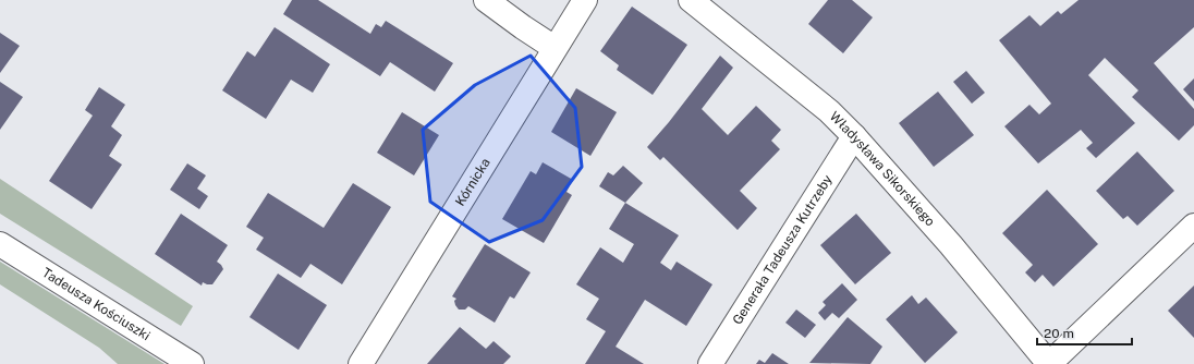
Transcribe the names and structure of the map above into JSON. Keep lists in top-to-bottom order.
{
  "streets": {
    "street": [
      "Władysława Sikorskiego",
      "Kórnicka",
      "Generała Tadeusza Kutrzeby",
      "Tadeusza Kościuszki"
    ]
  },
  "crossings": [
    ["Władysława Sikorskiego", "Generała Tadeusza Kutrzeby"]
  ],
  "scale_bar": "20 m"
}
